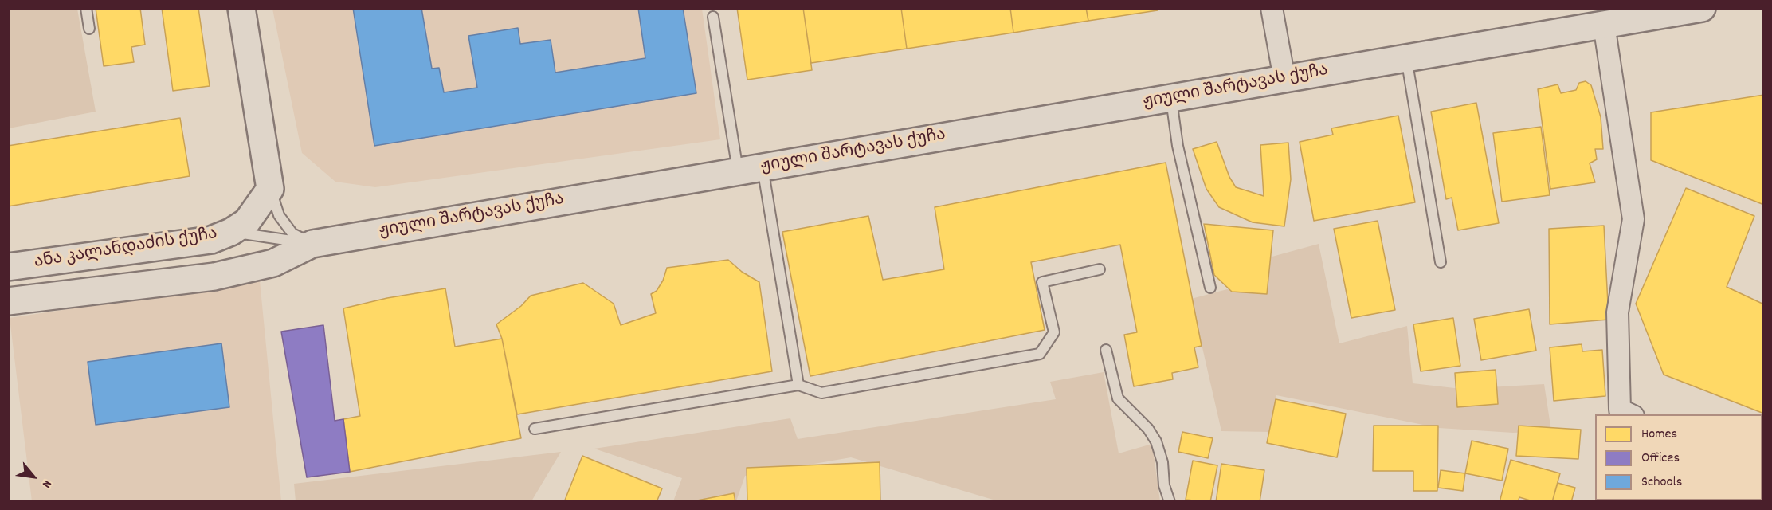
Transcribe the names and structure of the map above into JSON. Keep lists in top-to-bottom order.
{
  "streets": {
    "main road": ["ჟიული შარტავას ქუჩა", "ანა კალანდაძის ქუჩა"]
  },
  "legend": ["Homes", "Offices", "Schools"],
  "north": "bottom right"
}
